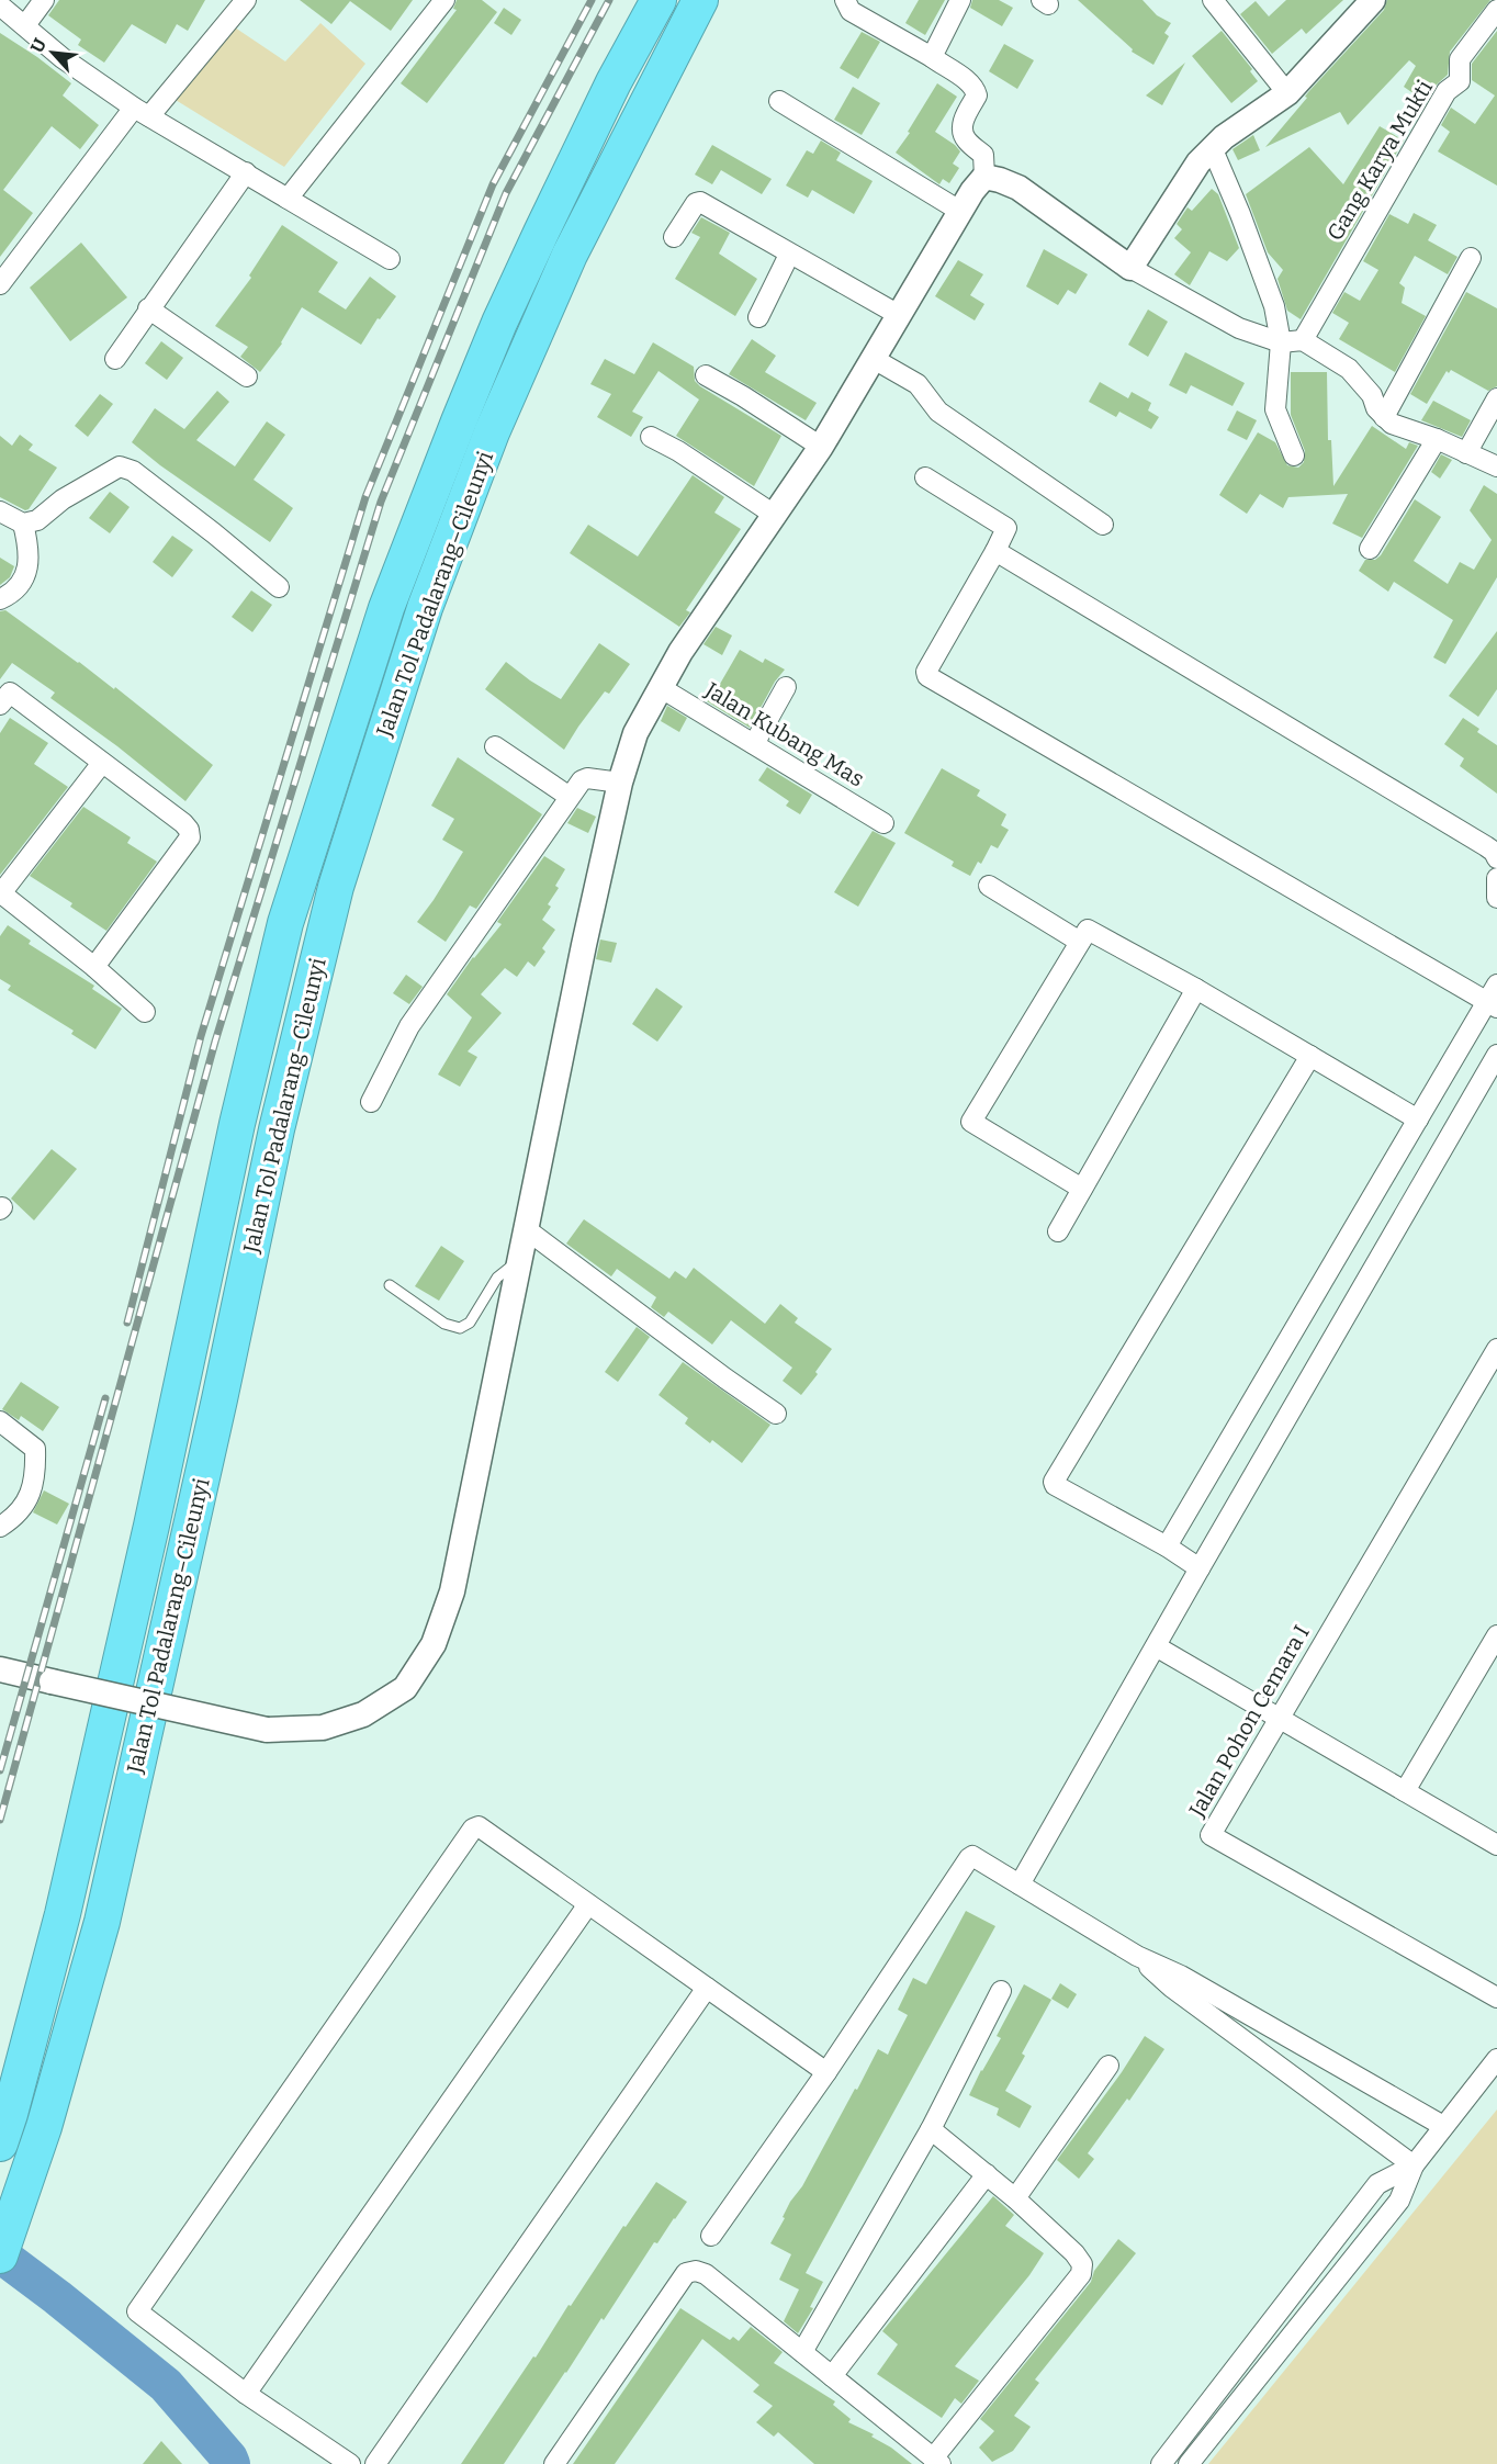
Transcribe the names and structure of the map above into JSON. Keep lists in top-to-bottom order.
{
  "streets": {
    "highway": ["Jalan Tol Padalarang–Cileunyi"],
    "street": ["Gang Karya Mukti", "Jalan Kubang Mas", "Jalan Pohon Cemara I"]
  },
  "north": "top left"
}
